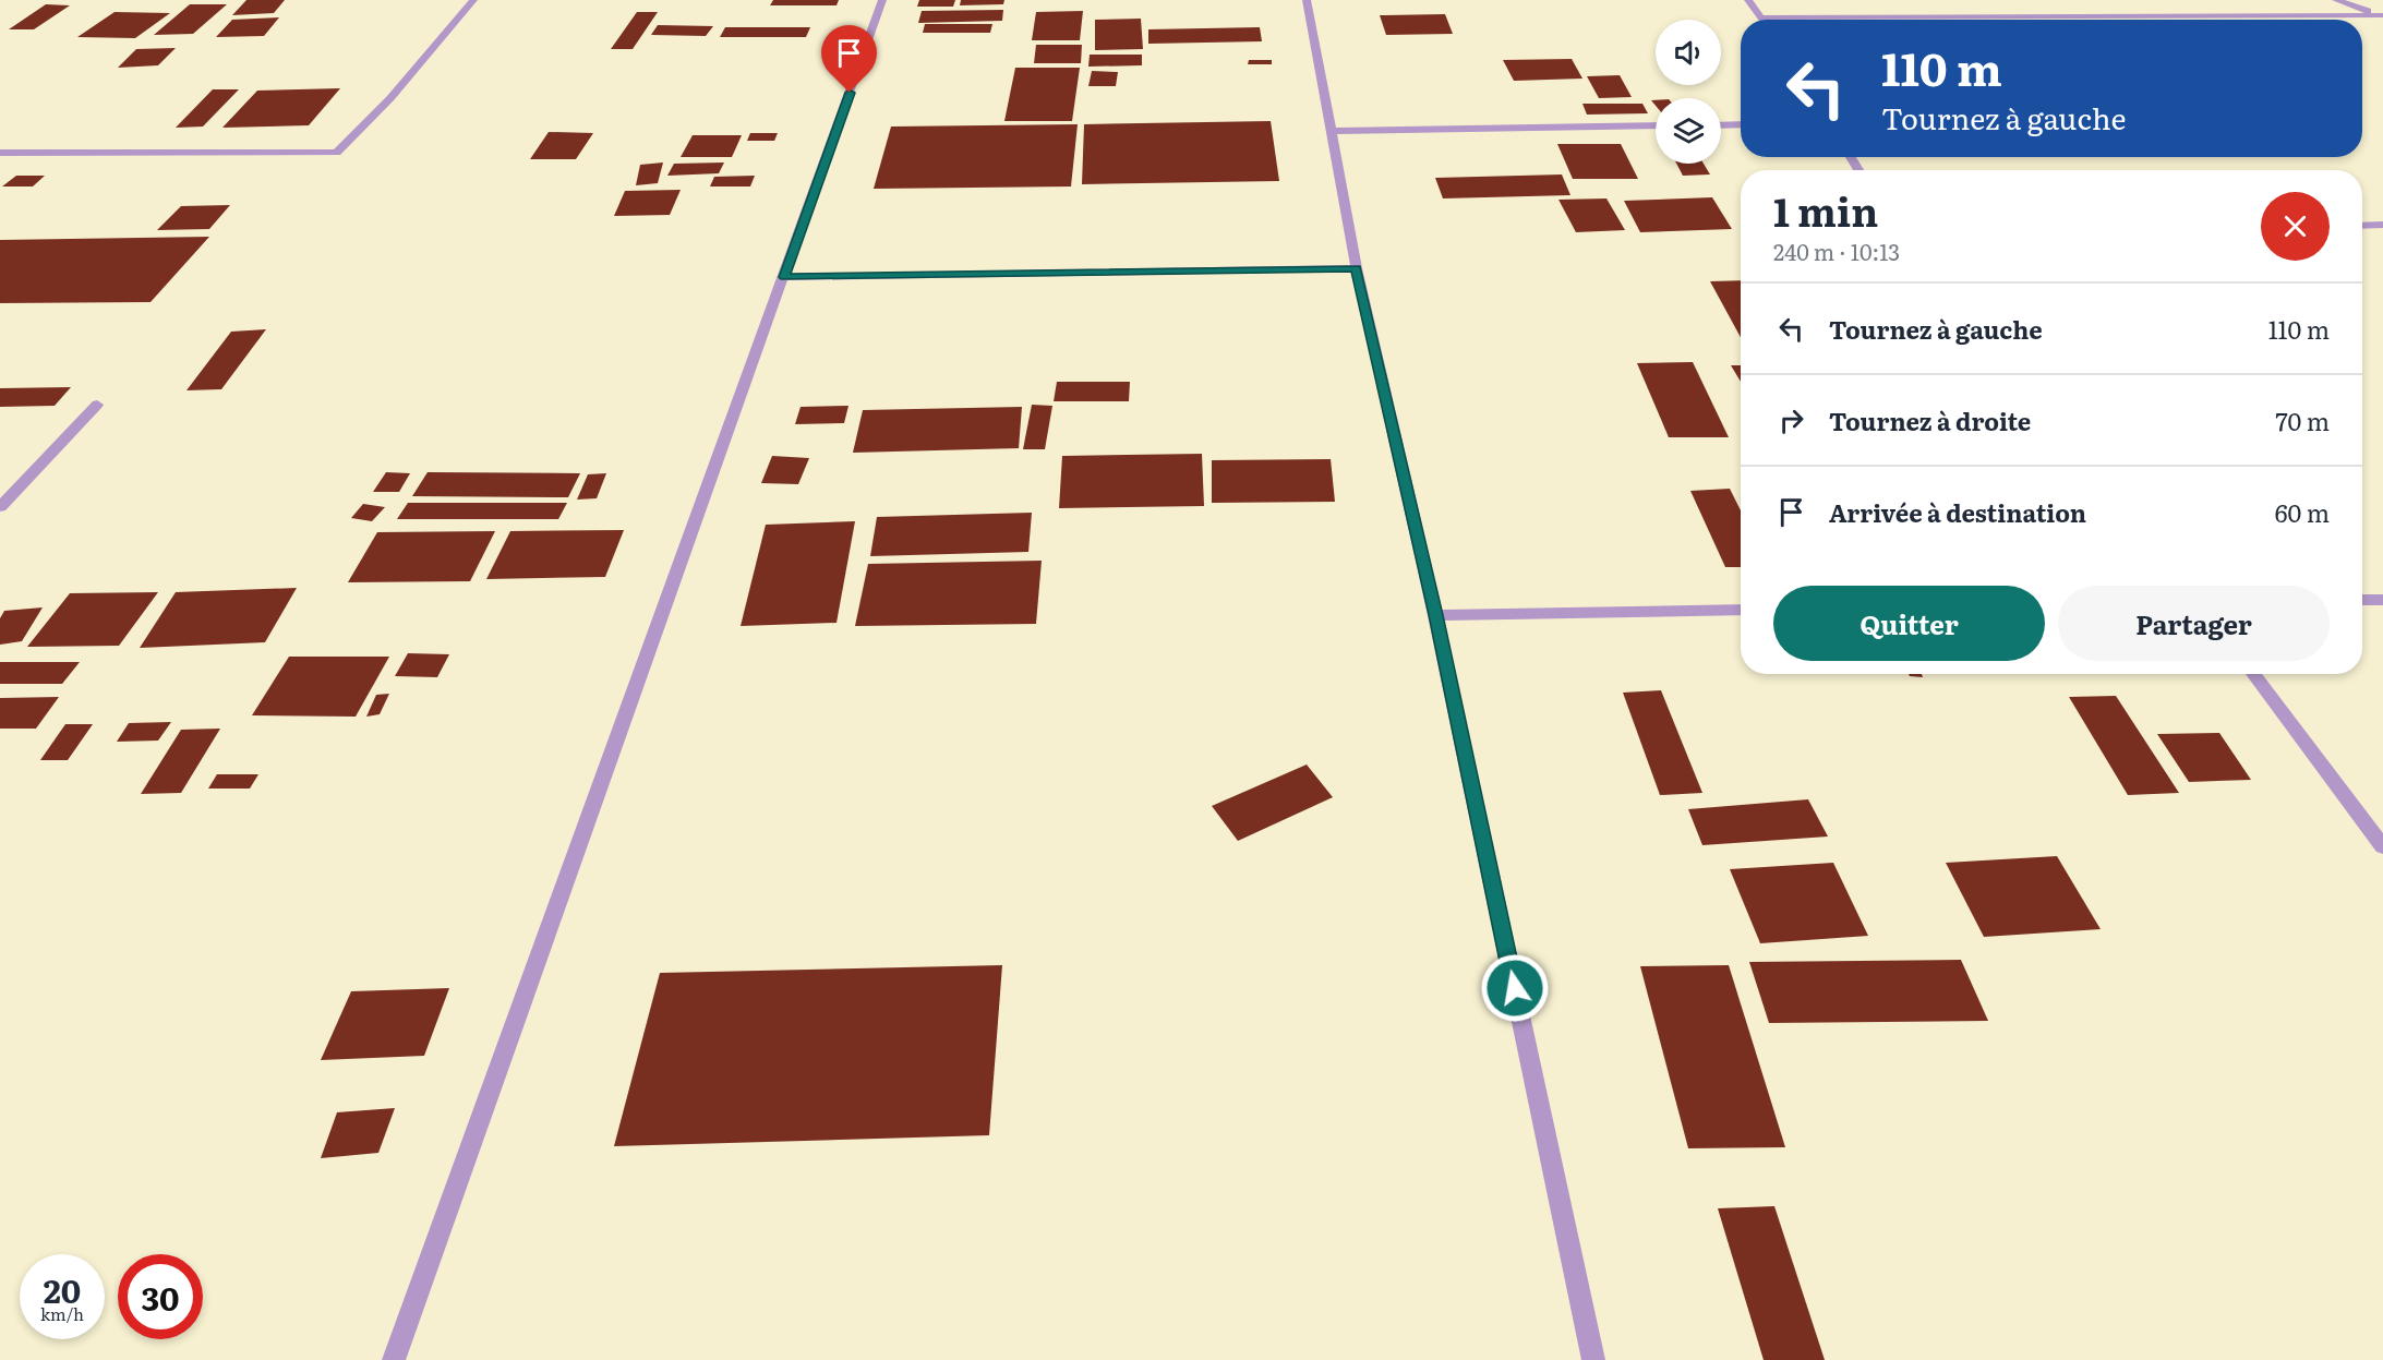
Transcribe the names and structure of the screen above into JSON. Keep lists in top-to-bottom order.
{
  "page": {
    "turn": ["110 m", "Tournez à gauche"],
    "heading": ["1 min", "240 m · 10:13"],
    "list": [
      {
        "name": "Tournez à gauche",
        "value": "110 m"
      },
      {
        "name": "Tournez à droite",
        "value": "70 m"
      },
      {
        "name": "Arrivée à destination",
        "value": "60 m"
      }
    ],
    "buttons": ["Quitter", "Partager"],
    "speed": "20 km/h",
    "limit": "30"
  }
}
